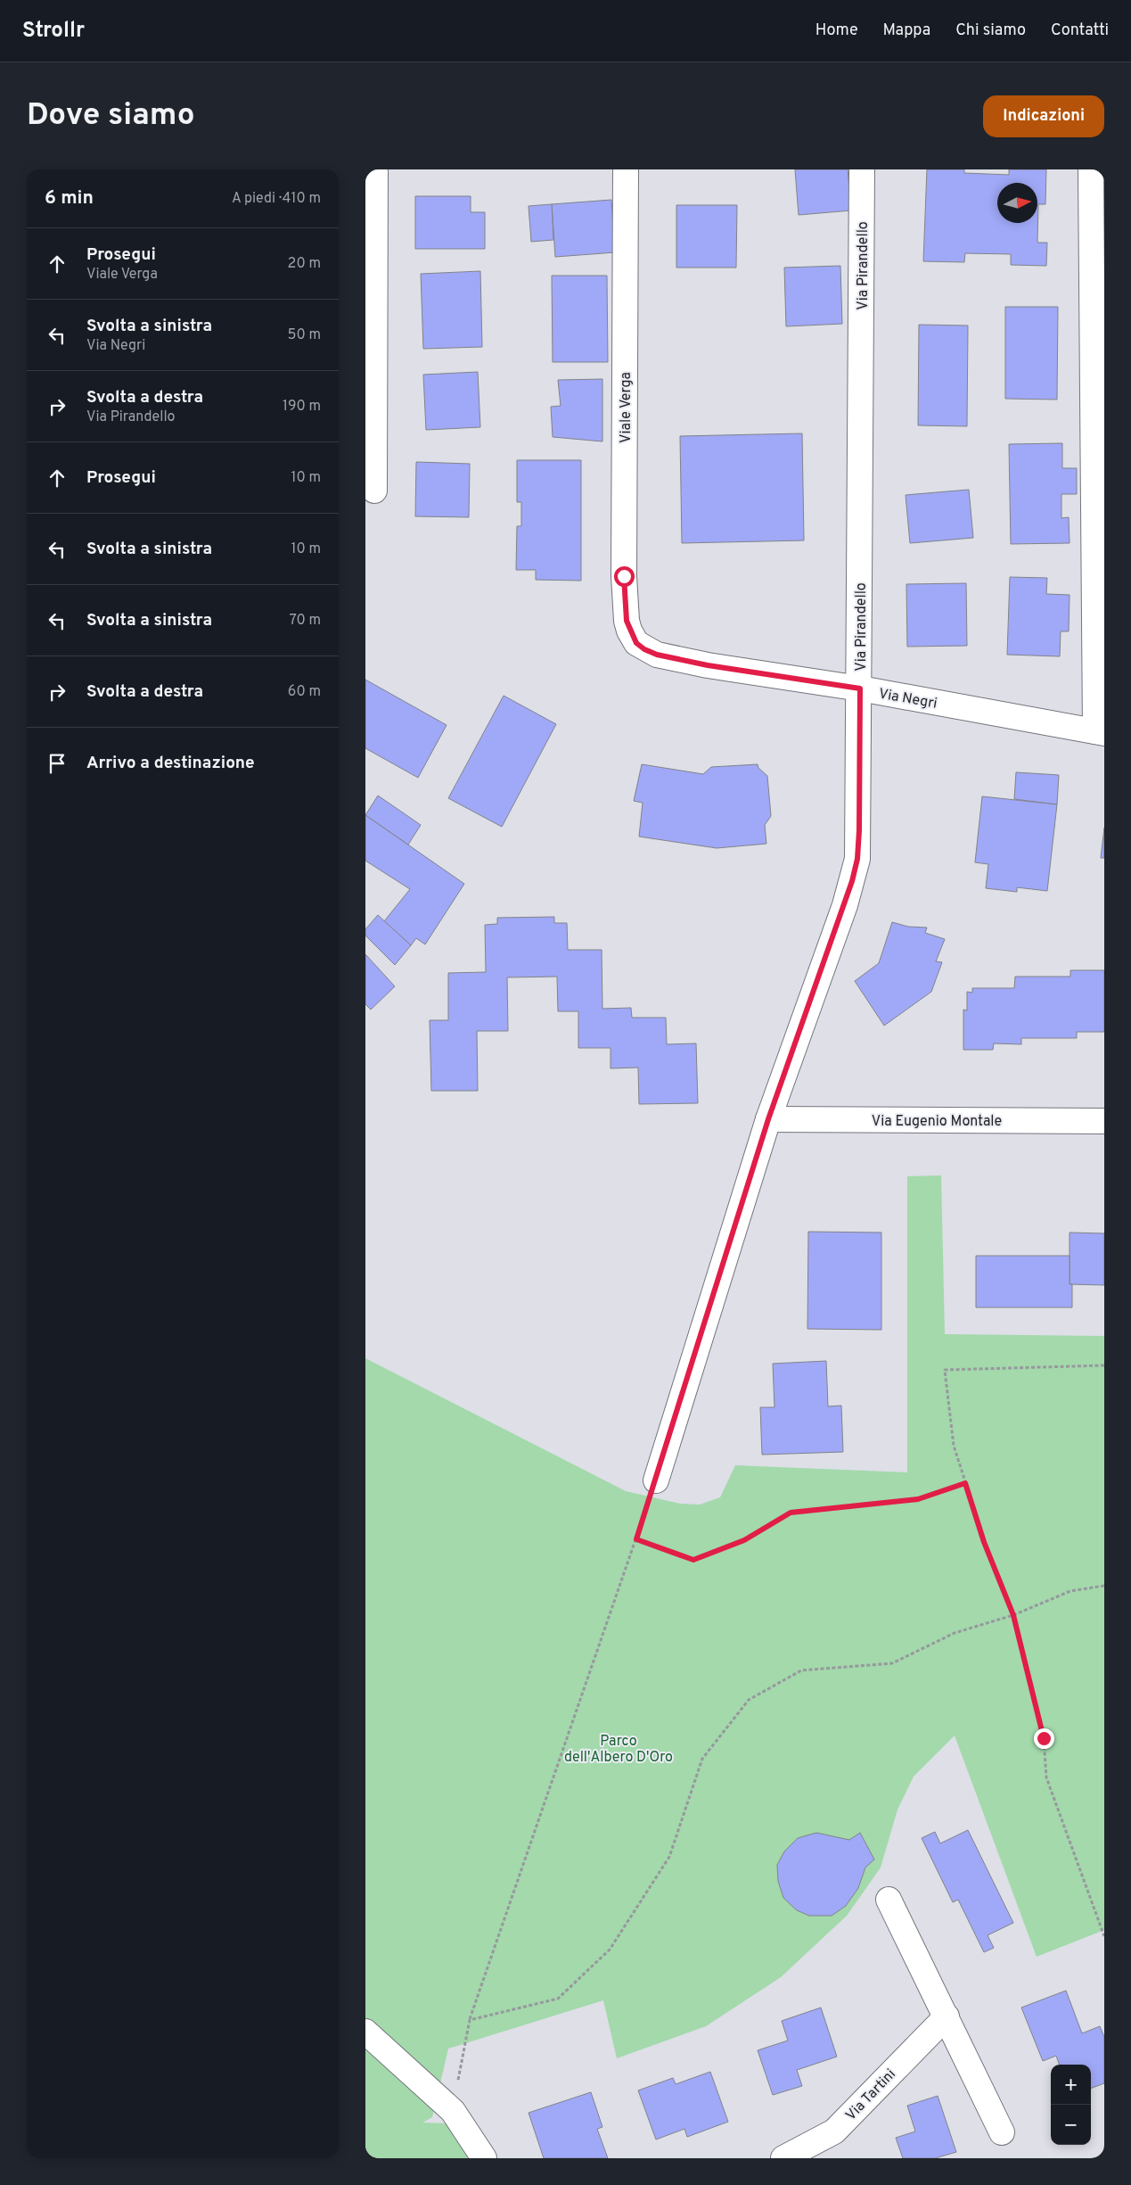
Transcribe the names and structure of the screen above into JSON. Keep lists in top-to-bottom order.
{
  "streets": {
    "street": [
      "Via Pirandello",
      "Viale Verga",
      "Via Negri",
      "Via Eugenio Montale",
      "Via Tartini"
    ]
  },
  "crossings": [
    ["Via Pirandello", "Via Negri"],
    ["Via Pirandello", "Via Eugenio Montale"],
    ["Viale Verga", "Via Negri"]
  ],
  "parks": ["Parco dell'Albero D'Oro"],
  "north": "right",
  "page": {
    "header": "Strollr",
    "nav": [
      "Home",
      "Mappa",
      "Chi siamo",
      "Contatti"
    ],
    "buttons": "Indicazioni",
    "title": "Dove siamo",
    "heading": ["6 min", "A piedi · 410 m"],
    "list": [
      ["Prosegui", "Viale Verga", "20 m"],
      ["Svolta a sinistra", "Via Negri", "50 m"],
      ["Svolta a destra", "Via Pirandello", "190 m"],
      ["Prosegui", "10 m"],
      ["Svolta a sinistra", "10 m"],
      ["Svolta a sinistra", "70 m"],
      ["Svolta a destra", "60 m"],
      "Arrivo a destinazione"
    ],
    "map_buttons": ["+", "−"]
  }
}
